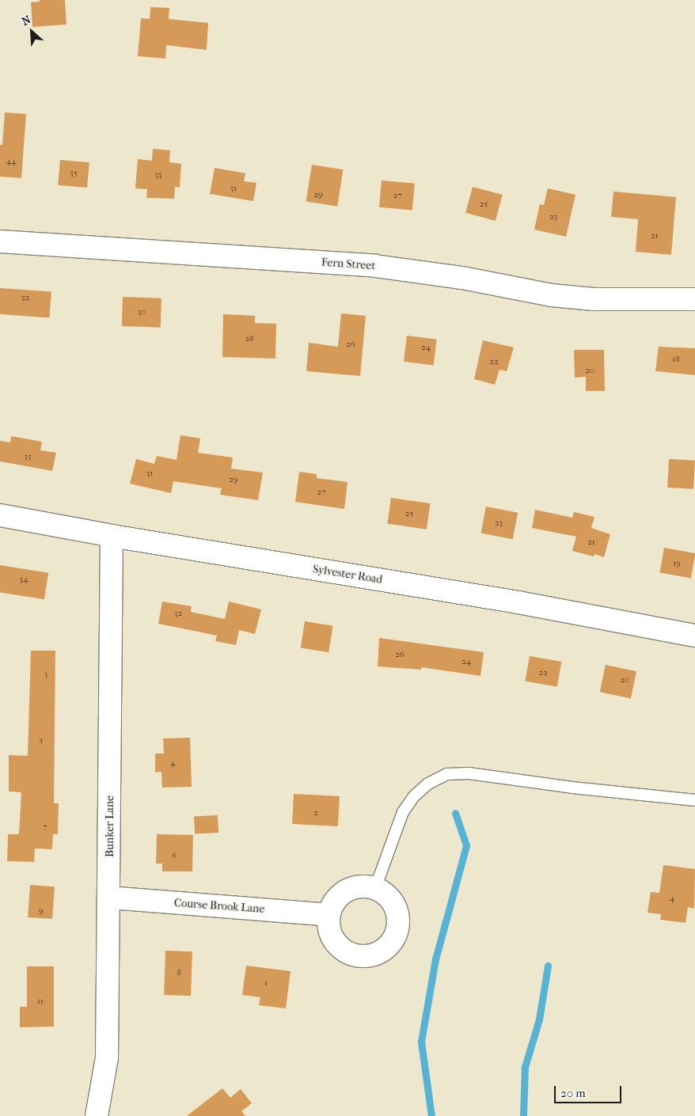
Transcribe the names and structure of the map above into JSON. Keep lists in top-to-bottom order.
{
  "streets": {
    "street": [
      "Fern Street",
      "Sylvester Road",
      "Bunker Lane",
      "Course Brook Lane"
    ]
  },
  "crossings": [
    ["Sylvester Road", "Bunker Lane"],
    ["Bunker Lane", "Course Brook Lane"]
  ],
  "house_numbers": [
    "44",
    "35",
    "33",
    "31",
    "29",
    "27",
    "25",
    "23",
    "21",
    "32",
    "30",
    "28",
    "26",
    "24",
    "18",
    "22",
    "20",
    "33",
    "31",
    "29",
    "27",
    "25",
    "23",
    "21",
    "19",
    "34",
    "32",
    "26",
    "24",
    "22",
    "3",
    "20",
    "5",
    "4",
    "2",
    "7",
    "6",
    "4",
    "9",
    "8",
    "1",
    "11"
  ],
  "scale_bar": "20 m",
  "north": "top left"
}
